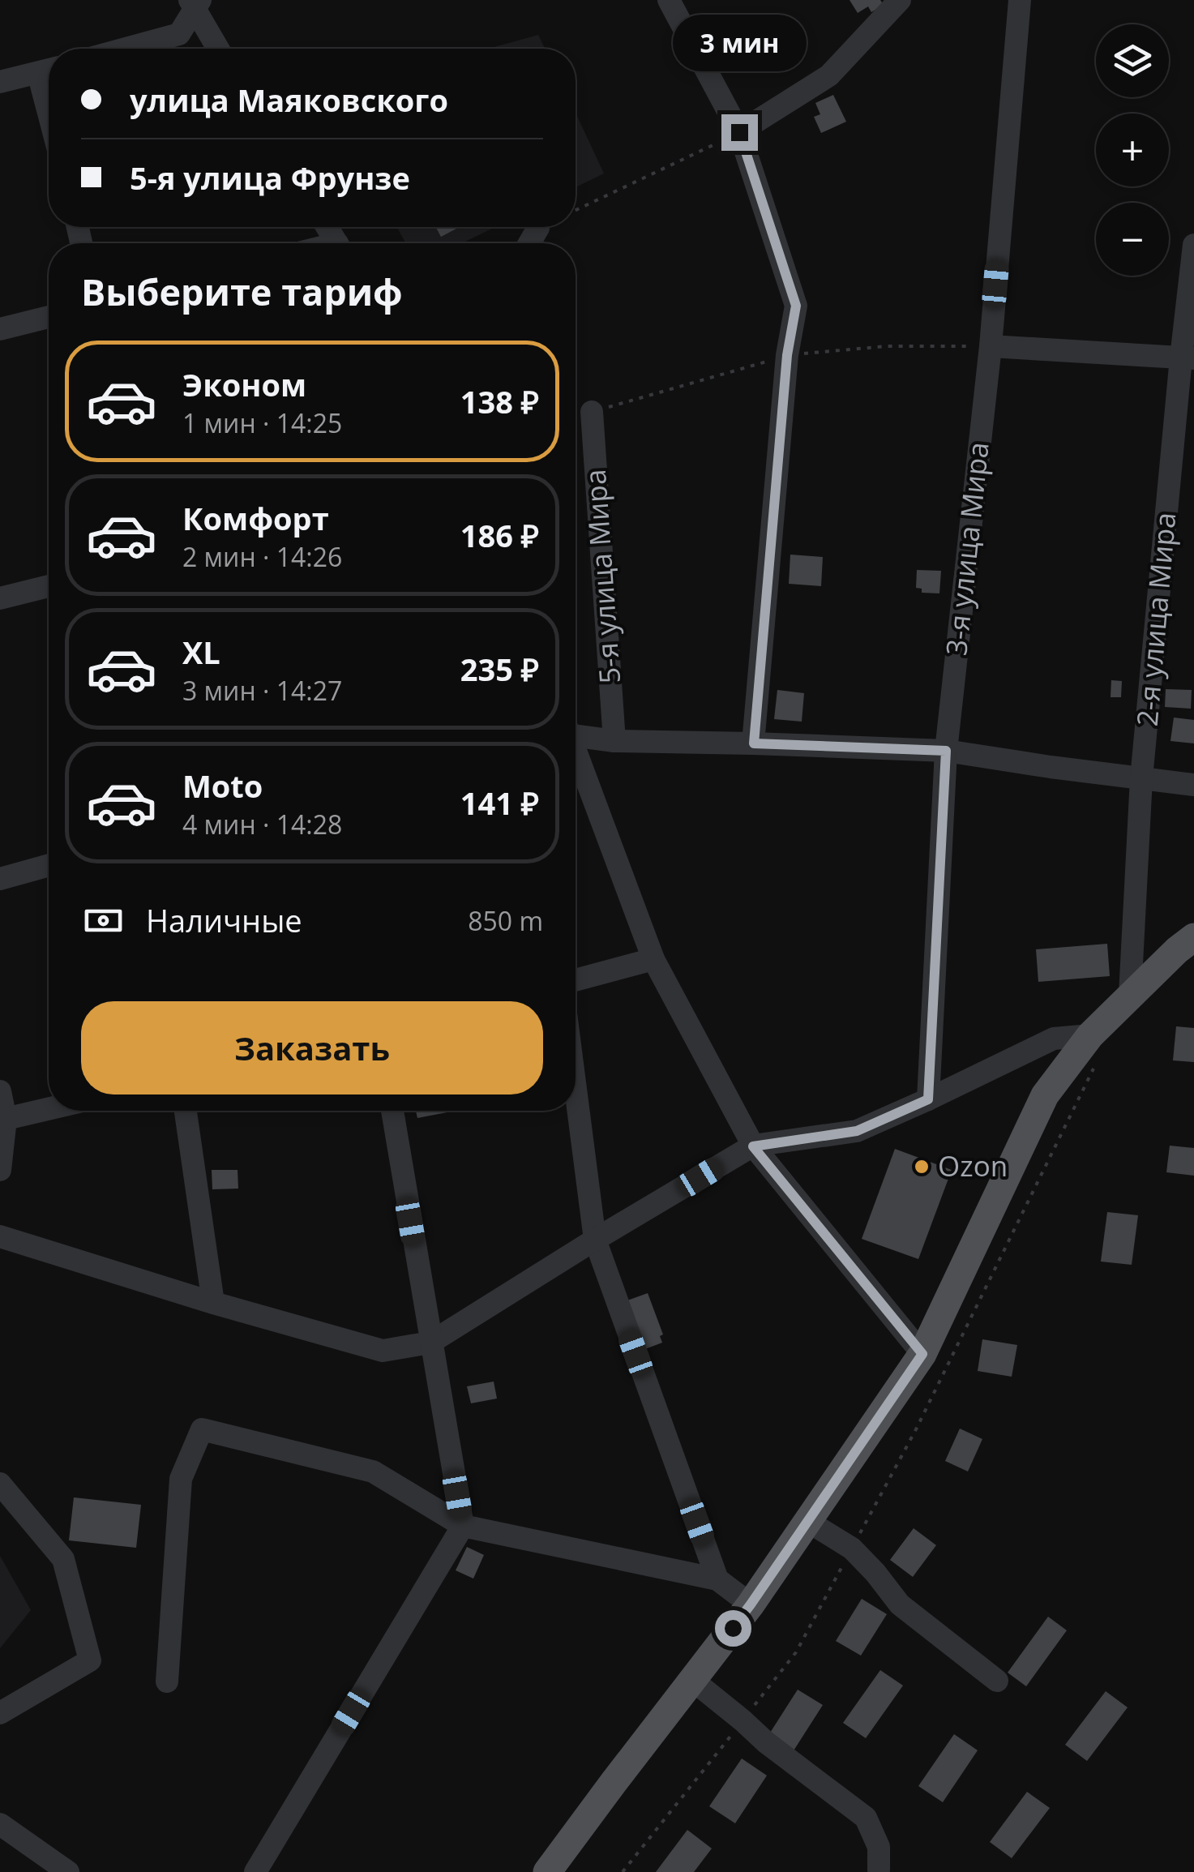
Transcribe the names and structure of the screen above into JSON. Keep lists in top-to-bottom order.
{
  "streets": {
    "street": ["3-я улица Мира", "5-я улица Мира", "2-я улица Мира"]
  },
  "places": ["Ozon"],
  "page": {
    "bubble": "3 мин",
    "map_buttons": ["+", "−"],
    "banner": ["улица Маяковского", "5-я улица Фрунзе"],
    "heading": "Выберите тариф",
    "list": [
      {
        "name": "Эконом",
        "note": "1 мин · 14:25",
        "value": "138 ₽"
      },
      {
        "name": "Комфорт",
        "note": "2 мин · 14:26",
        "value": "186 ₽"
      },
      {
        "name": "XL",
        "note": "3 мин · 14:27",
        "value": "235 ₽"
      },
      {
        "name": "Moto",
        "note": "4 мин · 14:28",
        "value": "141 ₽"
      }
    ],
    "pay": ["Наличные", "850 m"],
    "buttons": "Заказать"
  }
}
